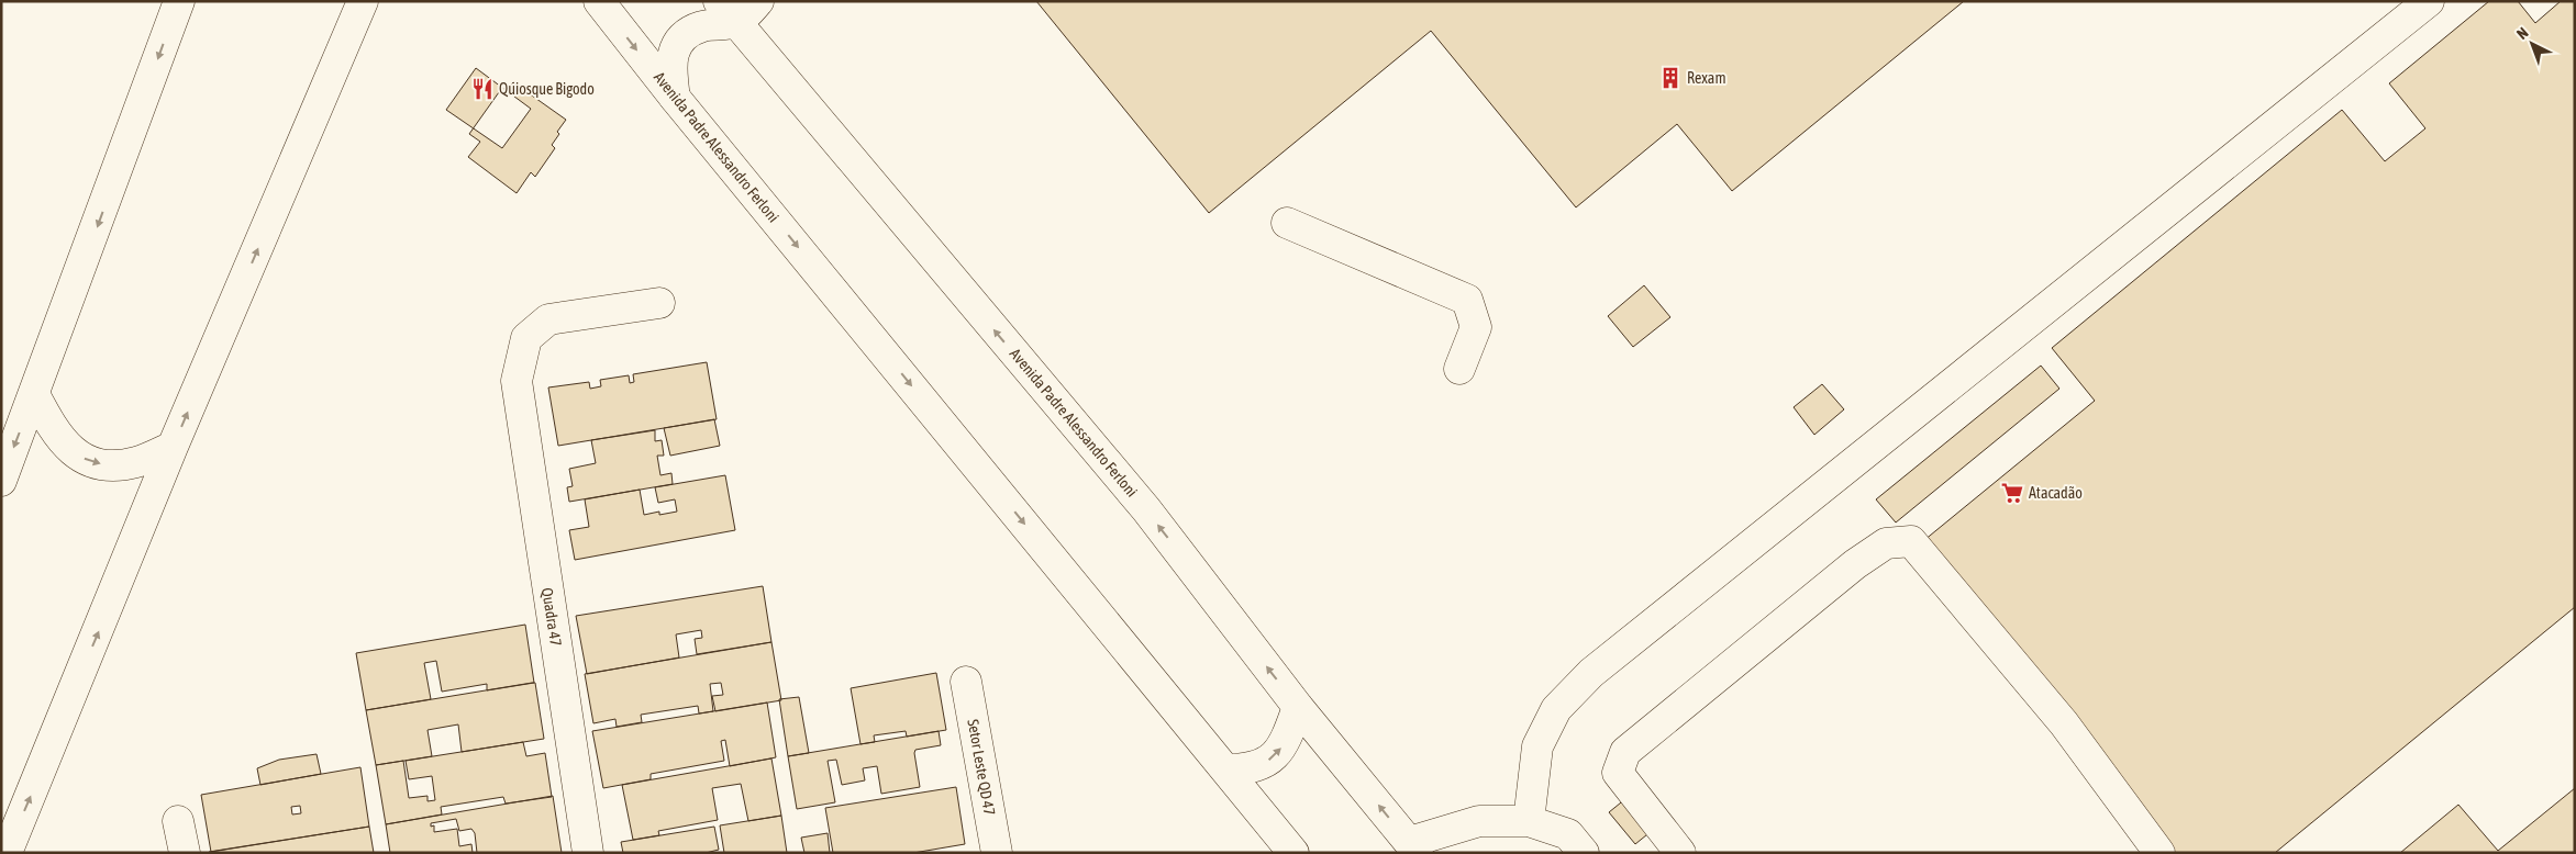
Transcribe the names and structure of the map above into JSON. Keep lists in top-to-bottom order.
{
  "streets": {
    "main road": ["Avenida Padre Alessandro Ferloni", "Quadra 47", "Setor Leste QD 47"]
  },
  "places": {
    "building": ["Rexam"],
    "restaurant": ["Quiosque Bigodo"],
    "supermarket": ["Atacadão"]
  },
  "north": "top left"
}
